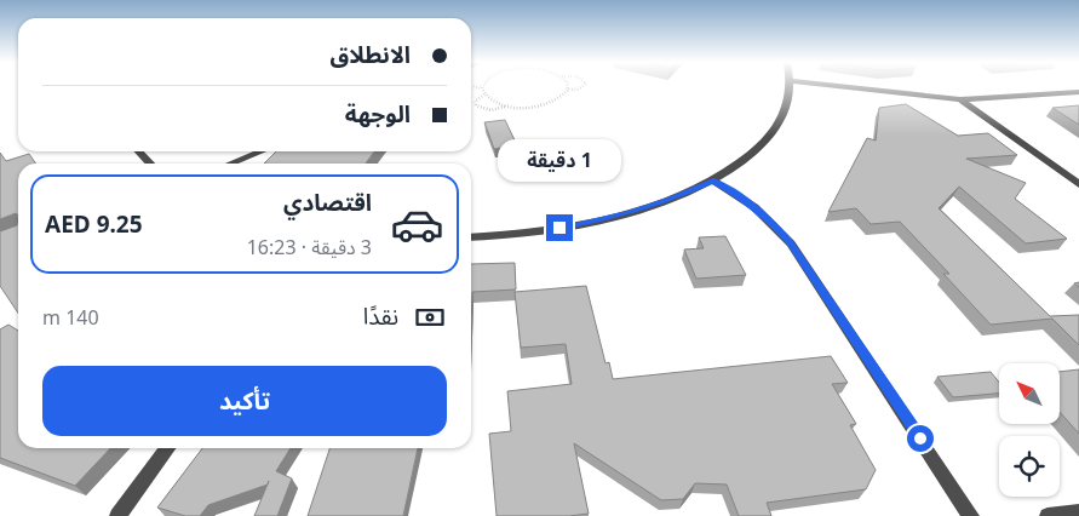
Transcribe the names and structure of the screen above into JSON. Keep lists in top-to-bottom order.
{
  "north": "top left",
  "page": {
    "banner": ["الانطلاق", "الوجهة"],
    "bubble": "1 دقيقة",
    "list": [
      {
        "name": "اقتصادي",
        "note": "3 دقيقة · 16:23",
        "value": "AED 9.25"
      }
    ],
    "pay": ["نقدًا", "140 m"],
    "buttons": "تأكيد"
  }
}
